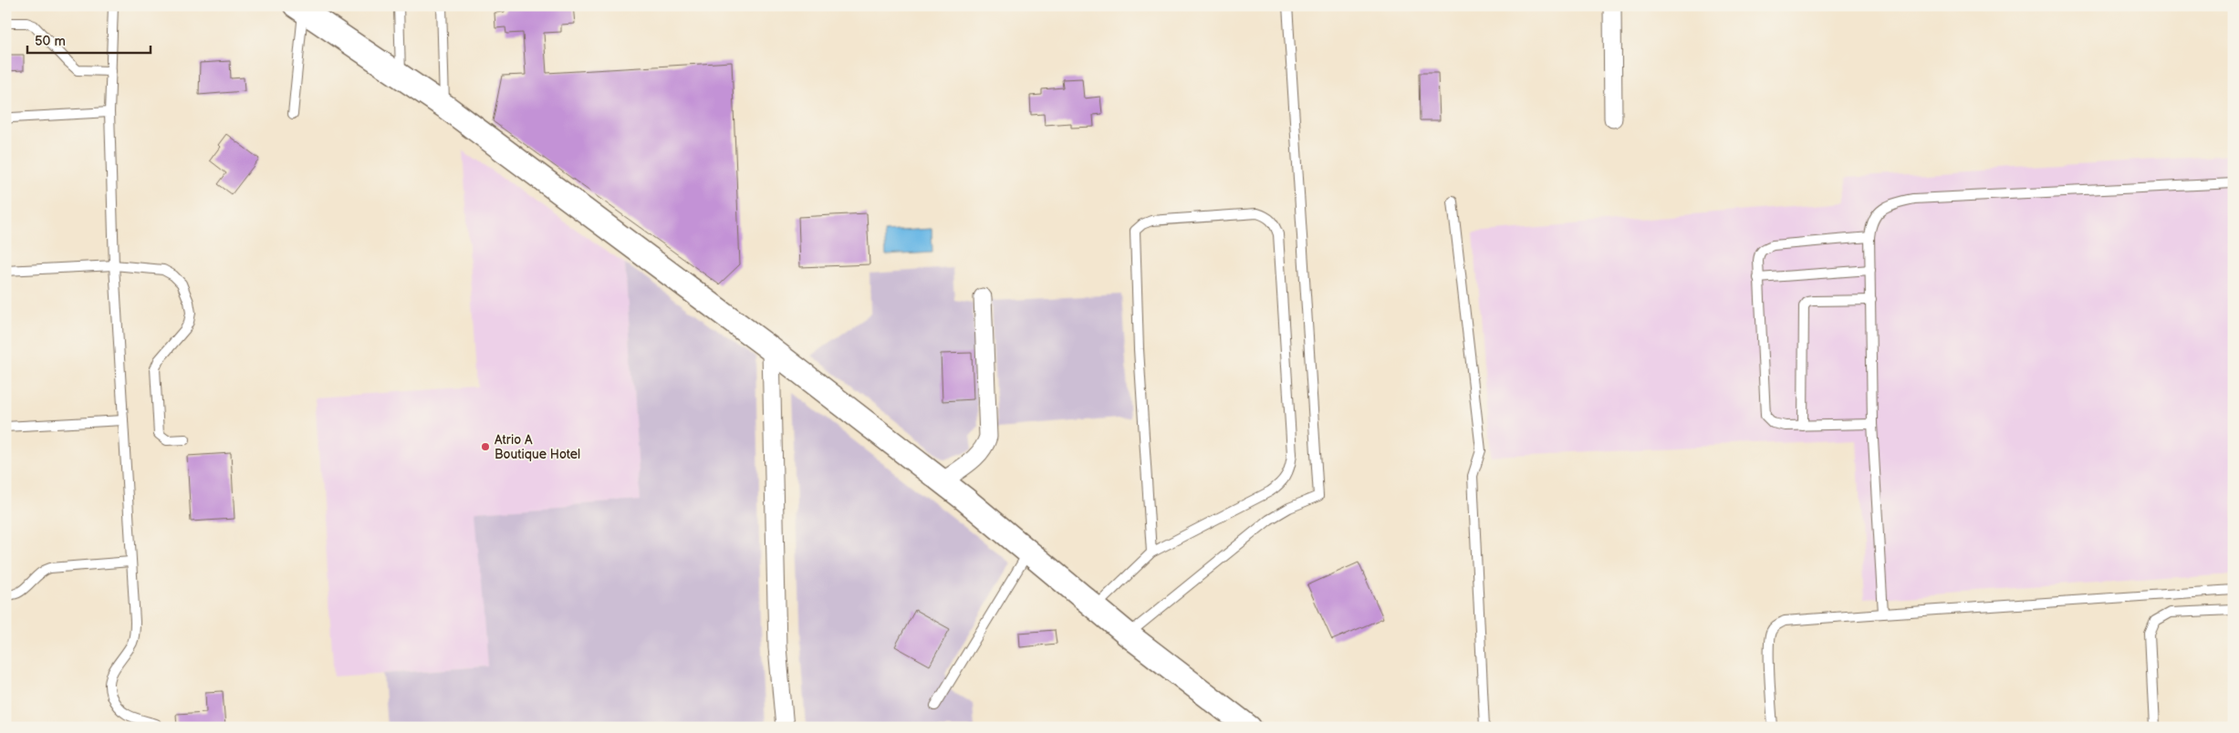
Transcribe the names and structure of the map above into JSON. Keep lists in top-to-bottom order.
{
  "places": ["Atrio A Boutique Hotel"],
  "scale_bar": "50 m"
}
